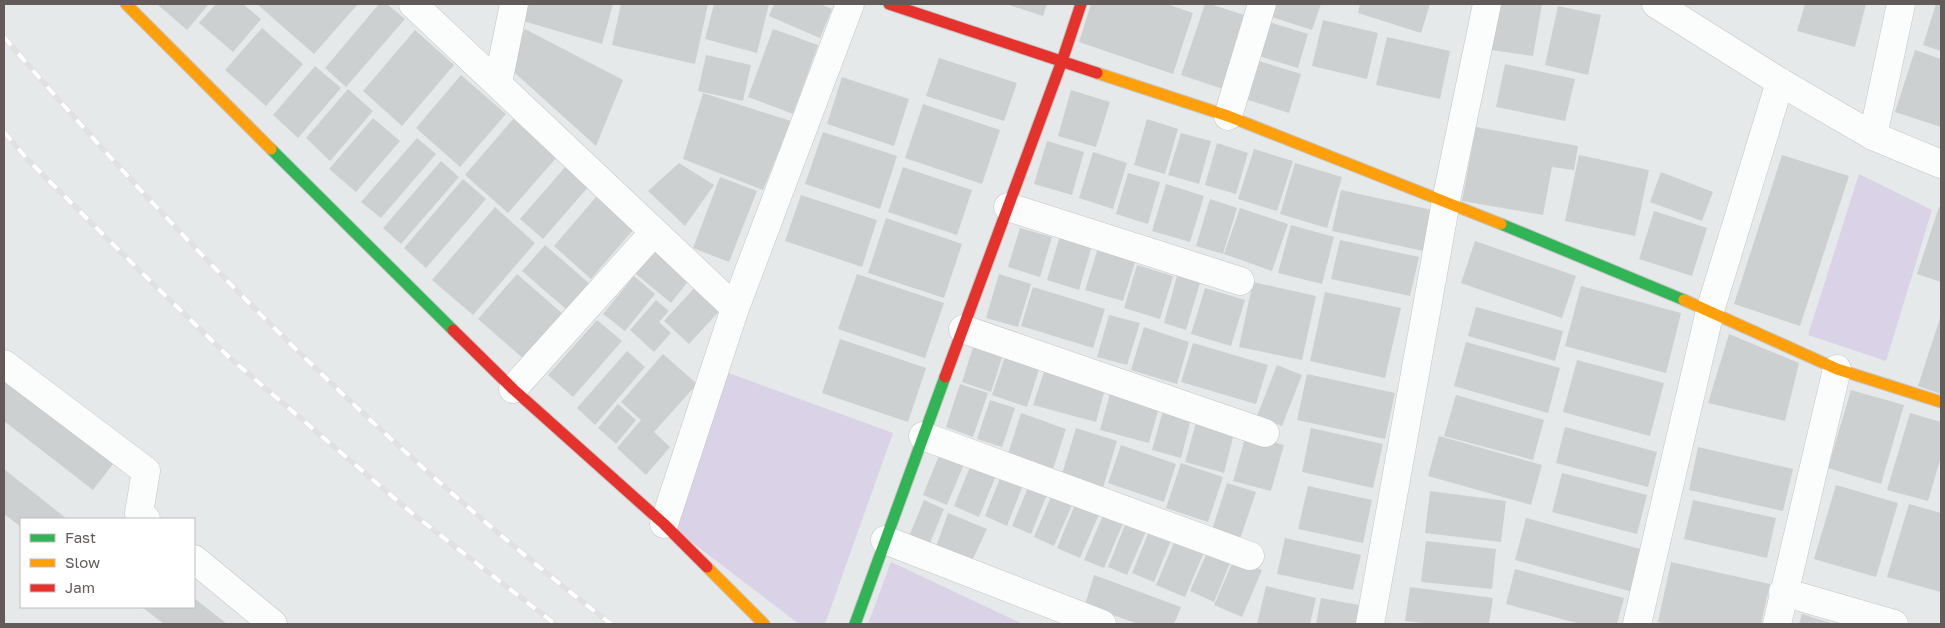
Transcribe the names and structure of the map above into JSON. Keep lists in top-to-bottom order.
{
  "legend": ["Fast", "Slow", "Jam"]
}
